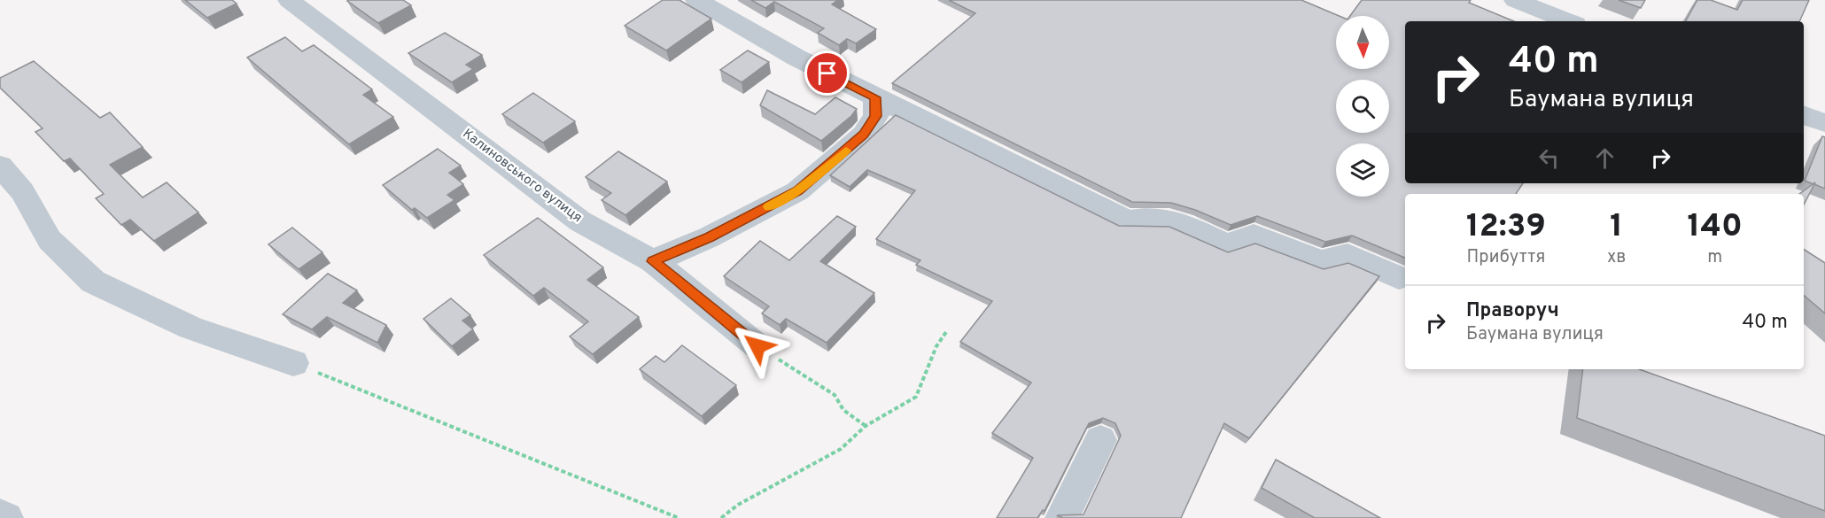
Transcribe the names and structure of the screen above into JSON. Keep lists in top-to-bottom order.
{
  "streets": {
    "street": ["Калиновського вулиця"]
  },
  "north": "bottom",
  "page": {
    "turn": ["40 m", "Баумана вулиця"],
    "eta": [
      "12:39",
      "Прибуття",
      "1",
      "хв",
      "140",
      "m"
    ],
    "list": [
      {
        "name": "Праворуч",
        "note": "Баумана вулиця",
        "value": "40 m"
      }
    ]
  }
}
